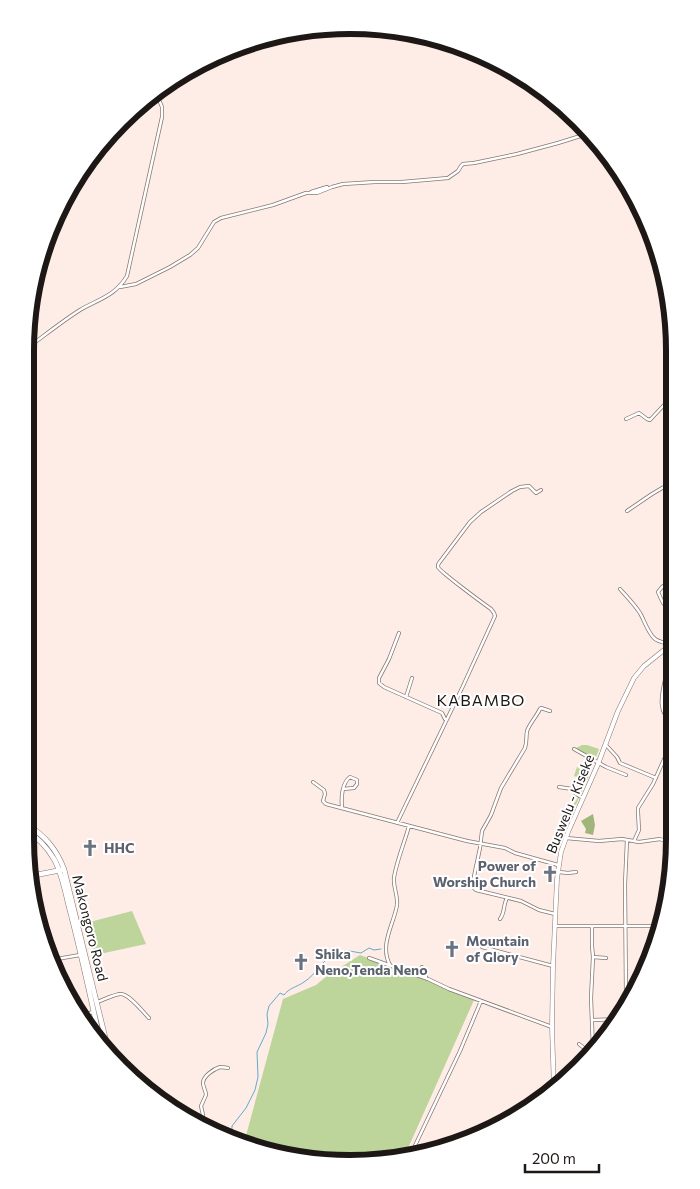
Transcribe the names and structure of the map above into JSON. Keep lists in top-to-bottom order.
{
  "streets": {
    "main road": ["Buswelu - Kiseke", "Makongoro Road"]
  },
  "districts": ["KABAMBO"],
  "places": {
    "church": [
      "HHC",
      "Power of Worship Church",
      "Mountain of Glory",
      "Shika Neno,Tenda Neno"
    ]
  },
  "scale_bar": "200 m"
}
